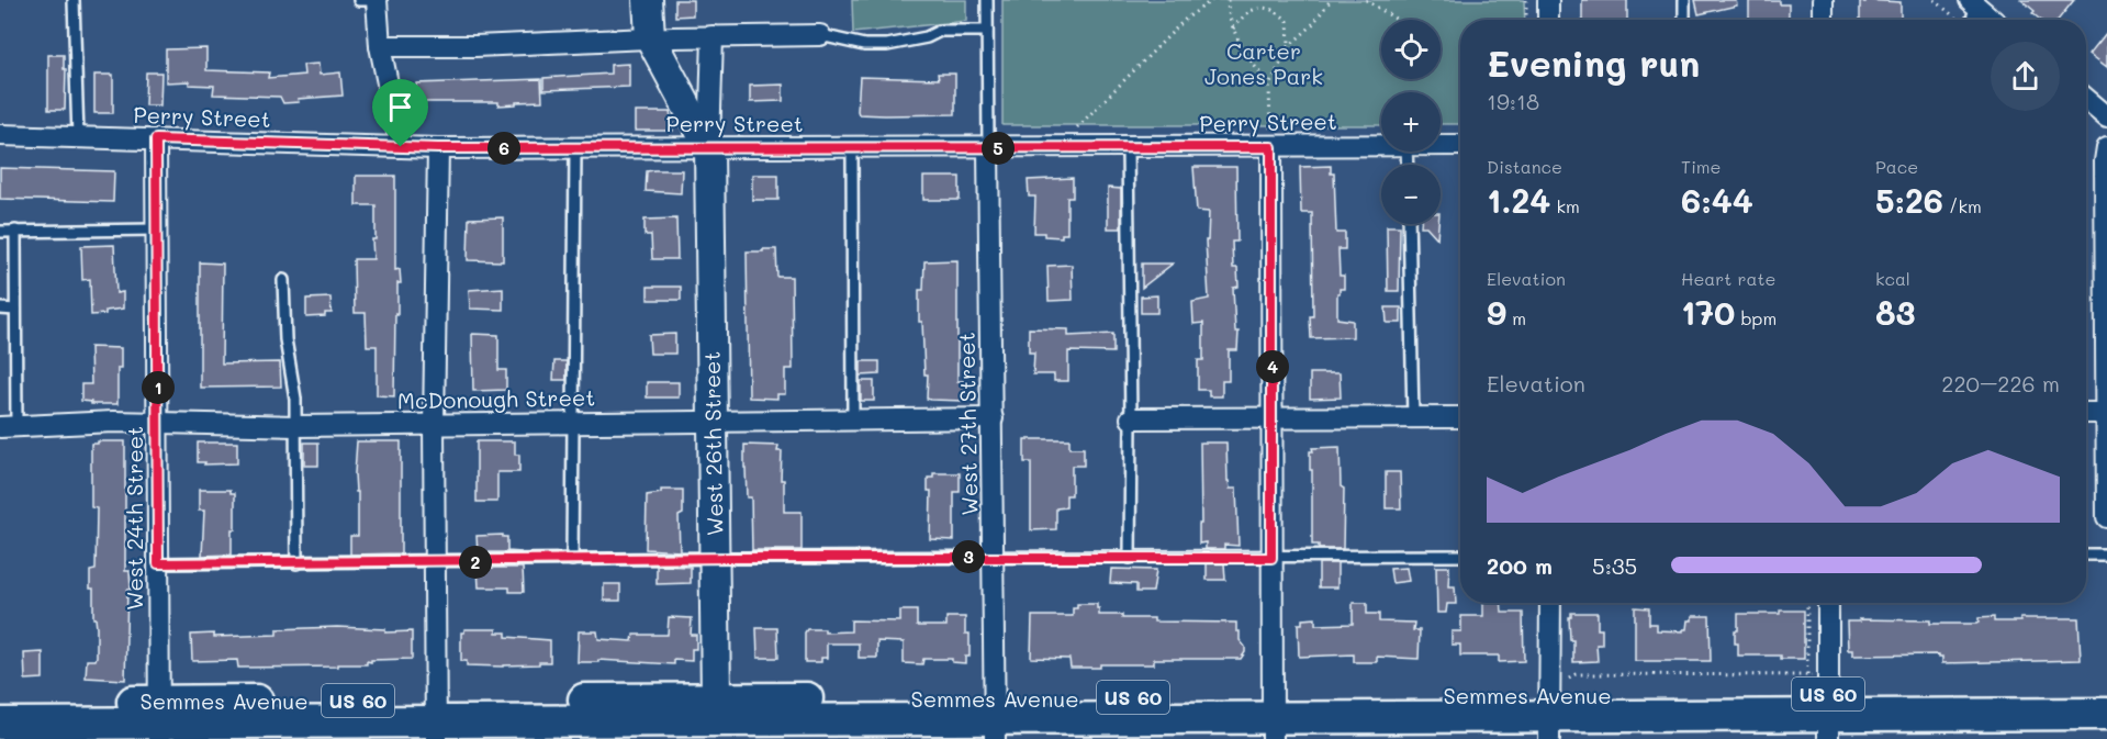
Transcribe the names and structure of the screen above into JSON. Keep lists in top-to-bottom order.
{
  "streets": {
    "main road": ["US 60", "Semmes Avenue"],
    "street": [
      "Perry Street",
      "McDonough Street",
      "West 27th Street",
      "West 26th Street",
      "West 24th Street"
    ]
  },
  "crossings": [
    ["Perry Street", "West 27th Street"],
    ["Perry Street", "West 26th Street"],
    ["Perry Street", "West 24th Street"],
    ["McDonough Street", "West 27th Street"],
    ["McDonough Street", "West 26th Street"],
    ["McDonough Street", "West 24th Street"],
    ["West 27th Street", "Semmes Avenue"],
    ["West 26th Street", "Semmes Avenue"],
    ["West 24th Street", "Semmes Avenue"]
  ],
  "parks": ["Carter Jones Park"],
  "page": {
    "map_buttons": ["+", "−"],
    "heading": ["Evening run", "19:18"],
    "pins": [
      "5",
      "6",
      "4",
      "1",
      "3",
      "2"
    ],
    "stats": [
      ["Distance", "1.24 km"],
      ["Time", "6:44"],
      ["Pace", "5:26 /km"],
      ["Elevation", "9 m"],
      ["Heart rate", "170 bpm"],
      ["kcal", "83"]
    ],
    "chart": ["Elevation", "220–226 m"],
    "list": [
      {
        "name": "200 m",
        "note": "5:35"
      }
    ]
  }
}
